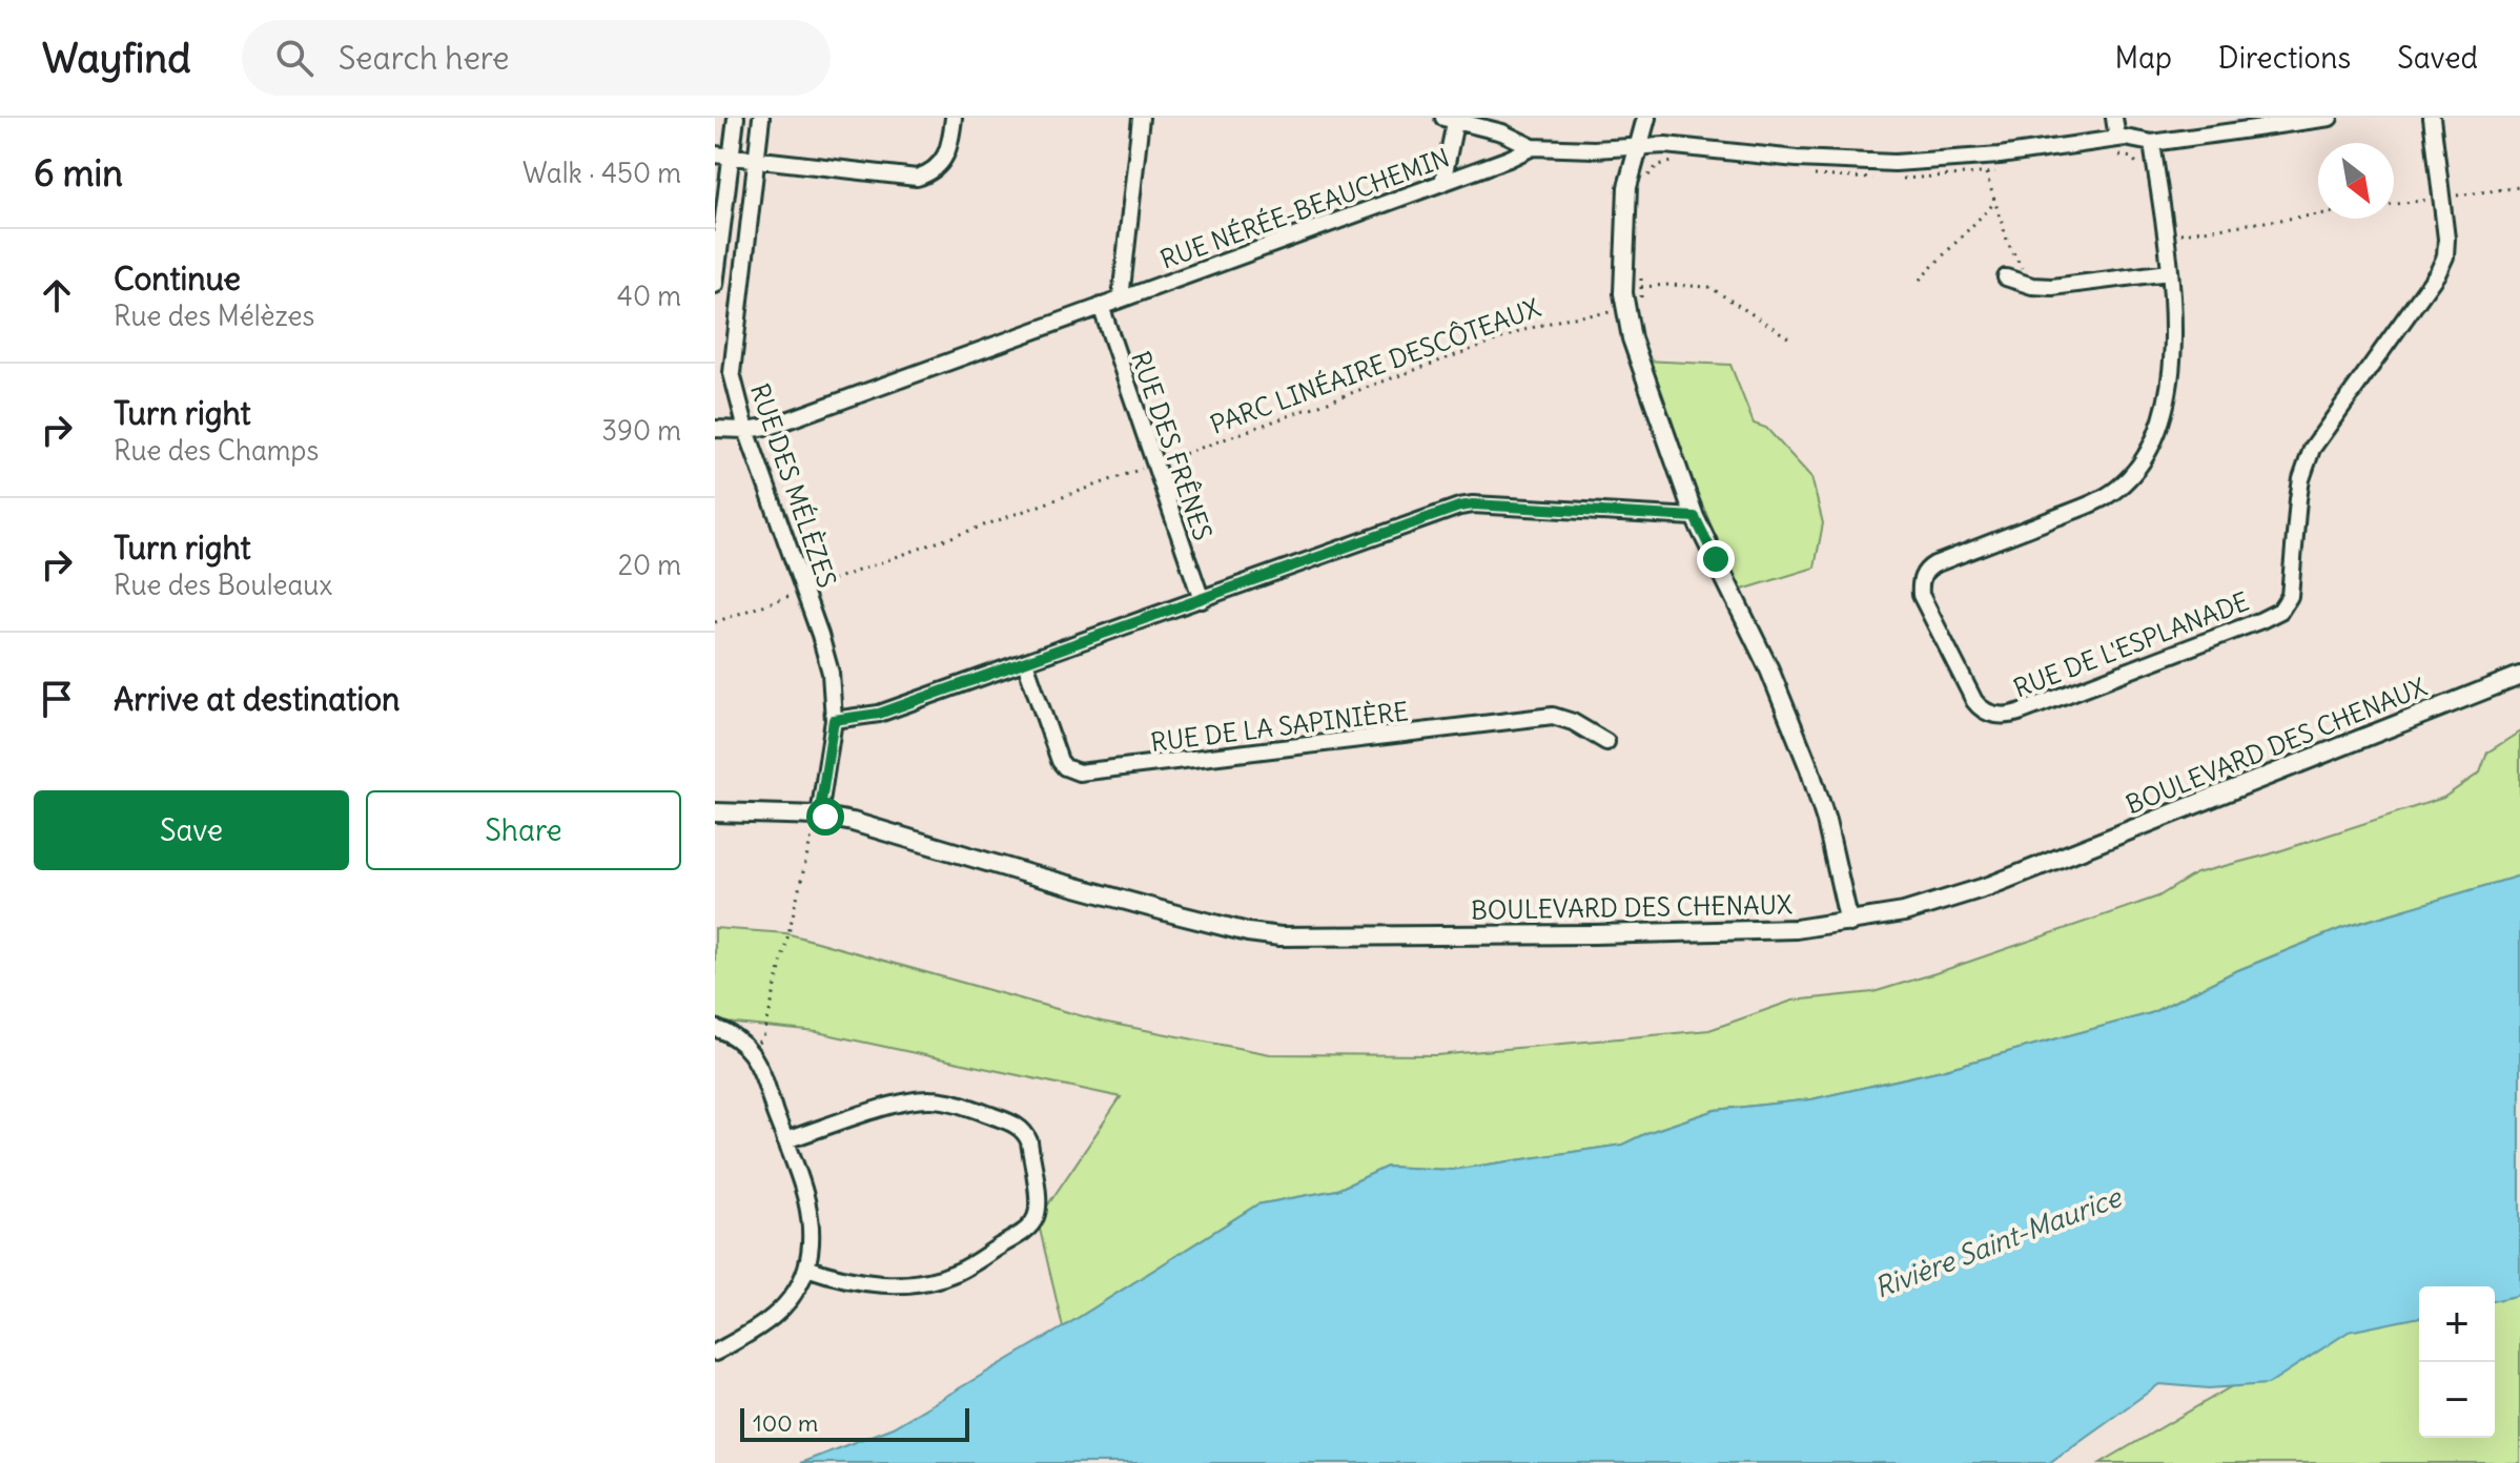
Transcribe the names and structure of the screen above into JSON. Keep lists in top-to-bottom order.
{
  "streets": {
    "street": [
      "RUE NÉRÉE-BEAUCHEMIN",
      "RUE DES FRÊNES",
      "RUE DES MÉLÈZES",
      "RUE DE L'ESPLANADE",
      "RUE DE LA SAPINIÈRE",
      "BOULEVARD DES CHENAUX"
    ],
    "path": ["PARC LINÉAIRE DESCÔTEAUX"]
  },
  "crossings": [
    ["RUE NÉRÉE-BEAUCHEMIN", "RUE DES FRÊNES"],
    ["RUE NÉRÉE-BEAUCHEMIN", "RUE DES MÉLÈZES"],
    ["RUE NÉRÉE-BEAUCHEMIN", "RUE DE L'ESPLANADE"],
    ["PARC LINÉAIRE DESCÔTEAUX", "RUE DES FRÊNES"],
    ["PARC LINÉAIRE DESCÔTEAUX", "RUE DES MÉLÈZES"],
    ["RUE DES MÉLÈZES", "BOULEVARD DES CHENAUX"]
  ],
  "water": ["Rivière Saint-Maurice"],
  "scale_bar": "100 m",
  "north": "bottom right",
  "page": {
    "header": "Wayfind",
    "search": "Search here",
    "nav": ["Map", "Directions", "Saved"],
    "heading": ["6 min", "Walk · 450 m"],
    "list": [
      ["Continue", "Rue des Mélèzes", "40 m"],
      ["Turn right", "Rue des Champs", "390 m"],
      ["Turn right", "Rue des Bouleaux", "20 m"],
      "Arrive at destination"
    ],
    "buttons": ["Save", "Share"],
    "map_buttons": ["+", "−"],
    "scale": "100 m"
  }
}
